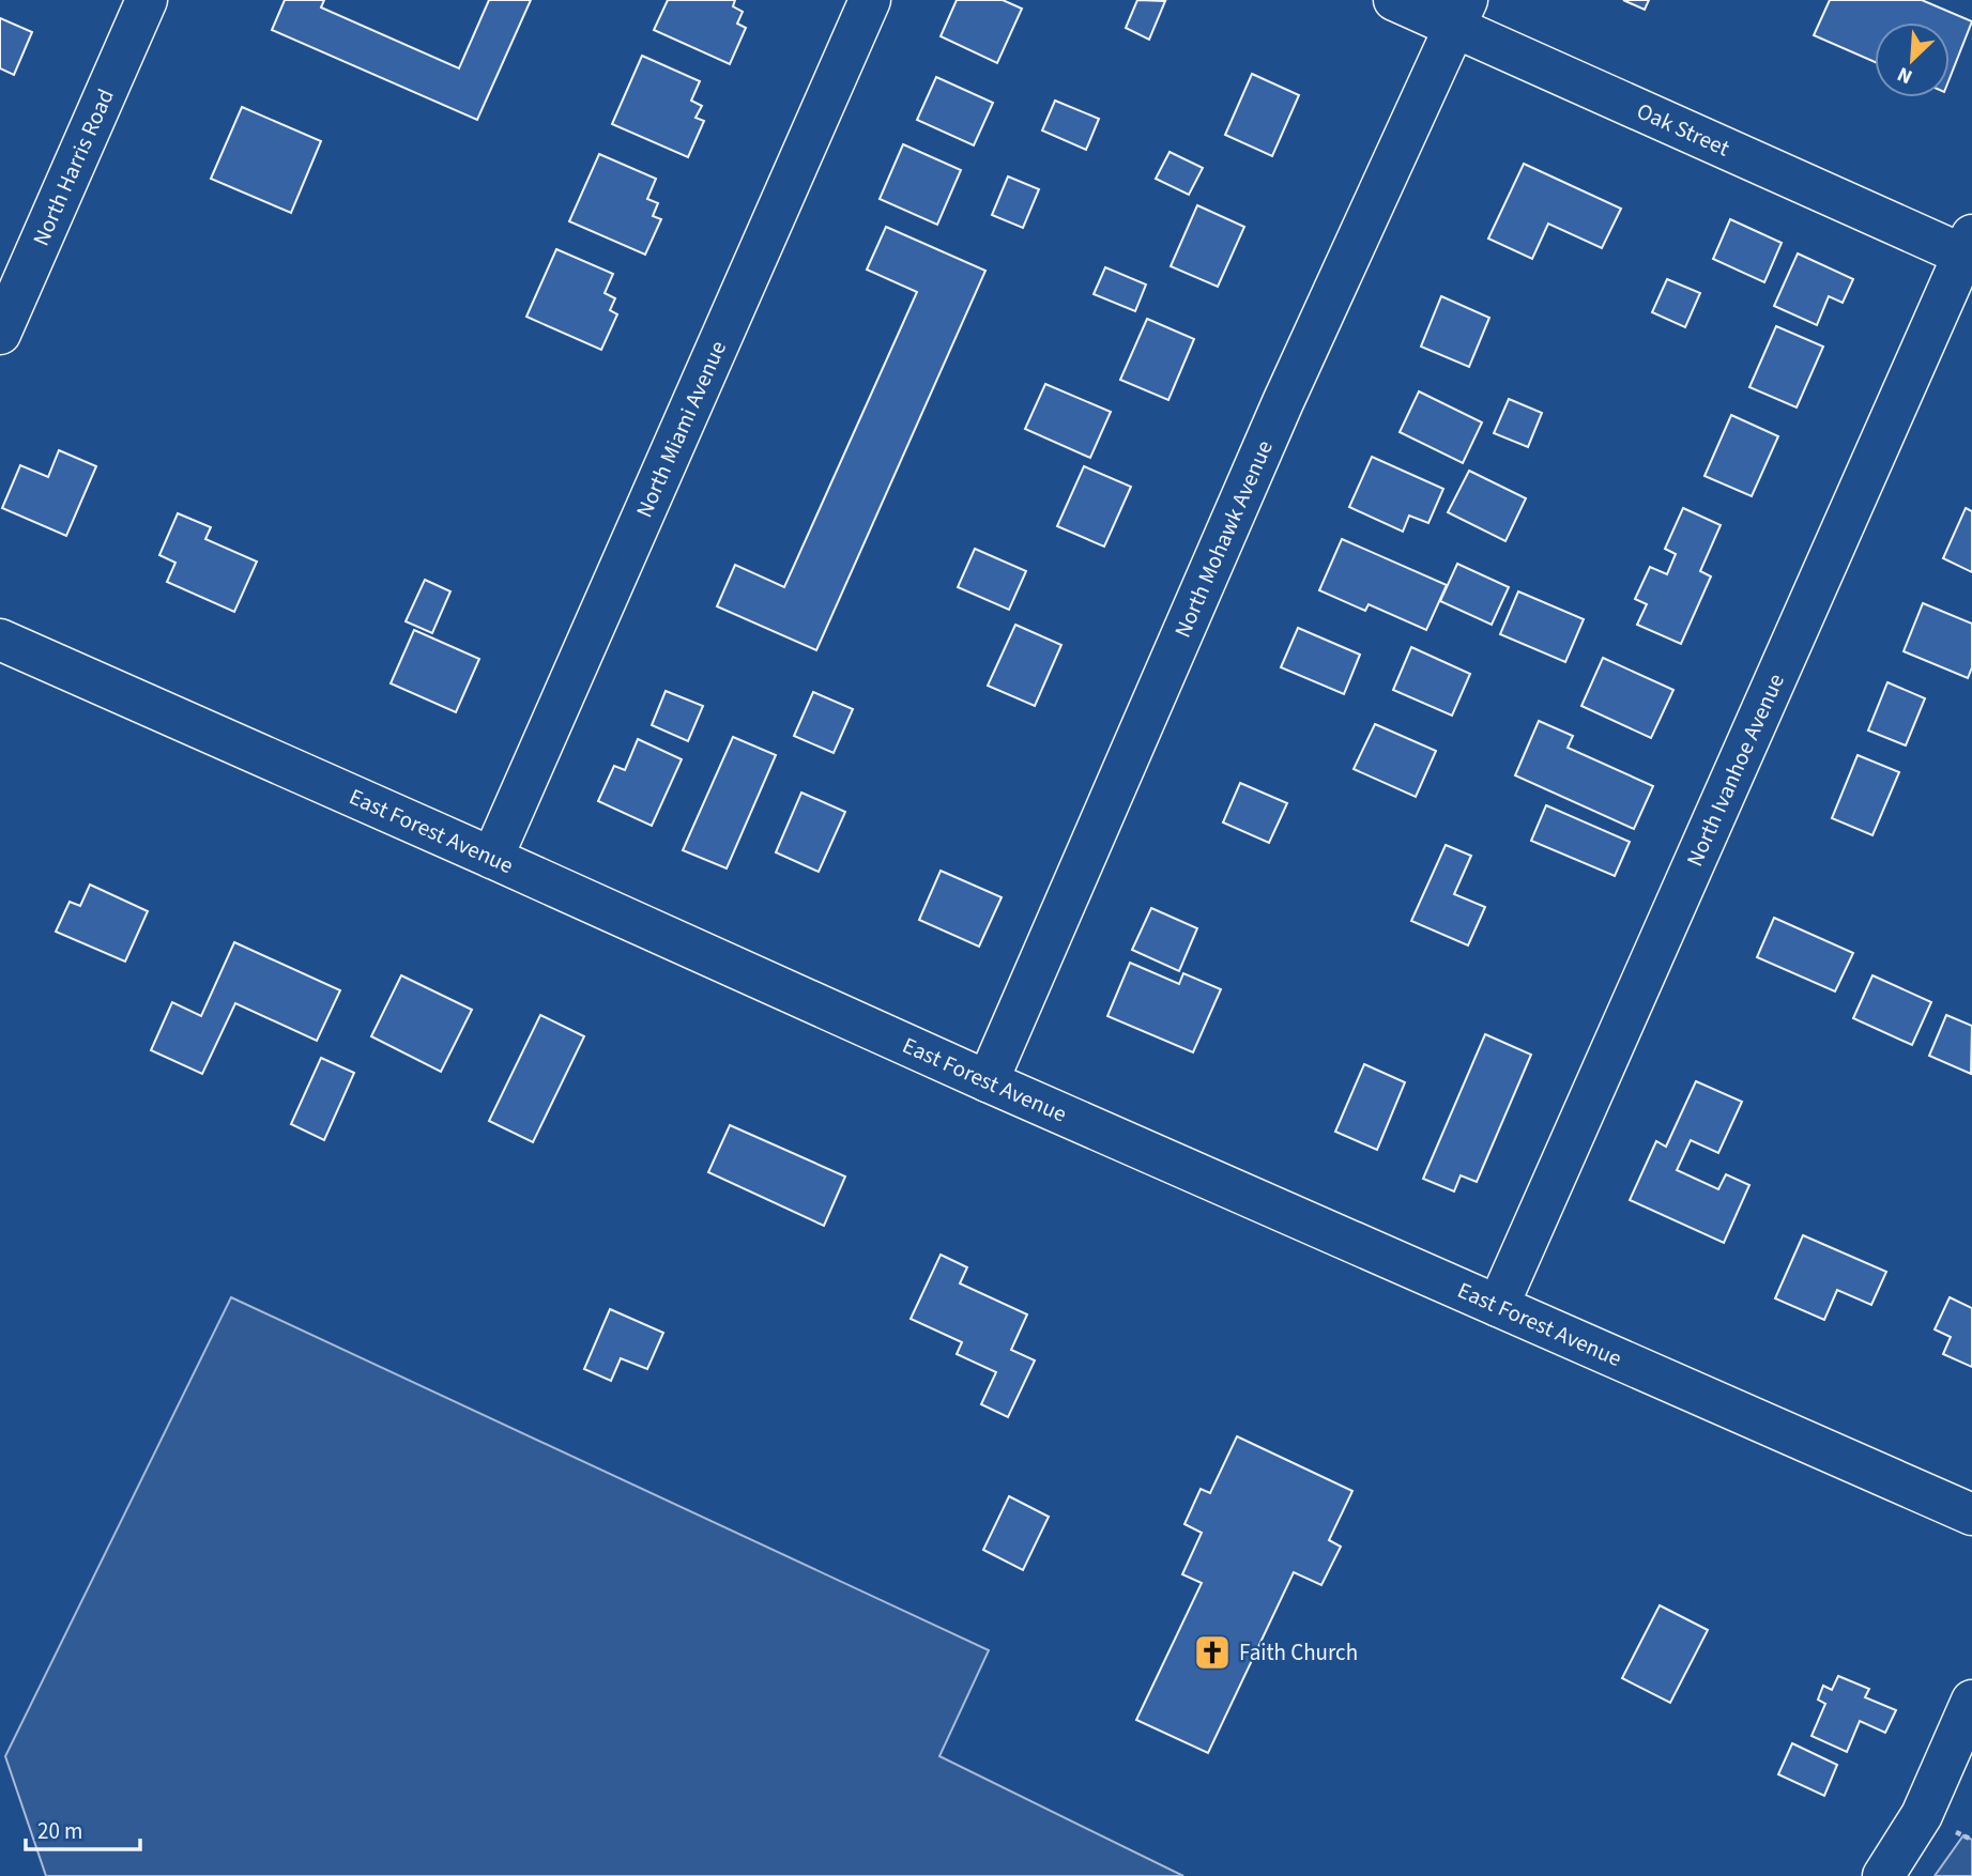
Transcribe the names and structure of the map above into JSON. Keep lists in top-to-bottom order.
{
  "streets": {
    "street": [
      "Oak Street",
      "North Harris Road",
      "North Miami Avenue",
      "North Mohawk Avenue",
      "North Ivanhoe Avenue",
      "East Forest Avenue"
    ]
  },
  "crossings": [
    ["Oak Street", "North Mohawk Avenue"],
    ["Oak Street", "North Ivanhoe Avenue"],
    ["North Miami Avenue", "East Forest Avenue"],
    ["North Mohawk Avenue", "East Forest Avenue"],
    ["North Ivanhoe Avenue", "East Forest Avenue"]
  ],
  "places": {
    "church": ["Faith Church"]
  },
  "scale_bar": "20 m",
  "north": "bottom left"
}
